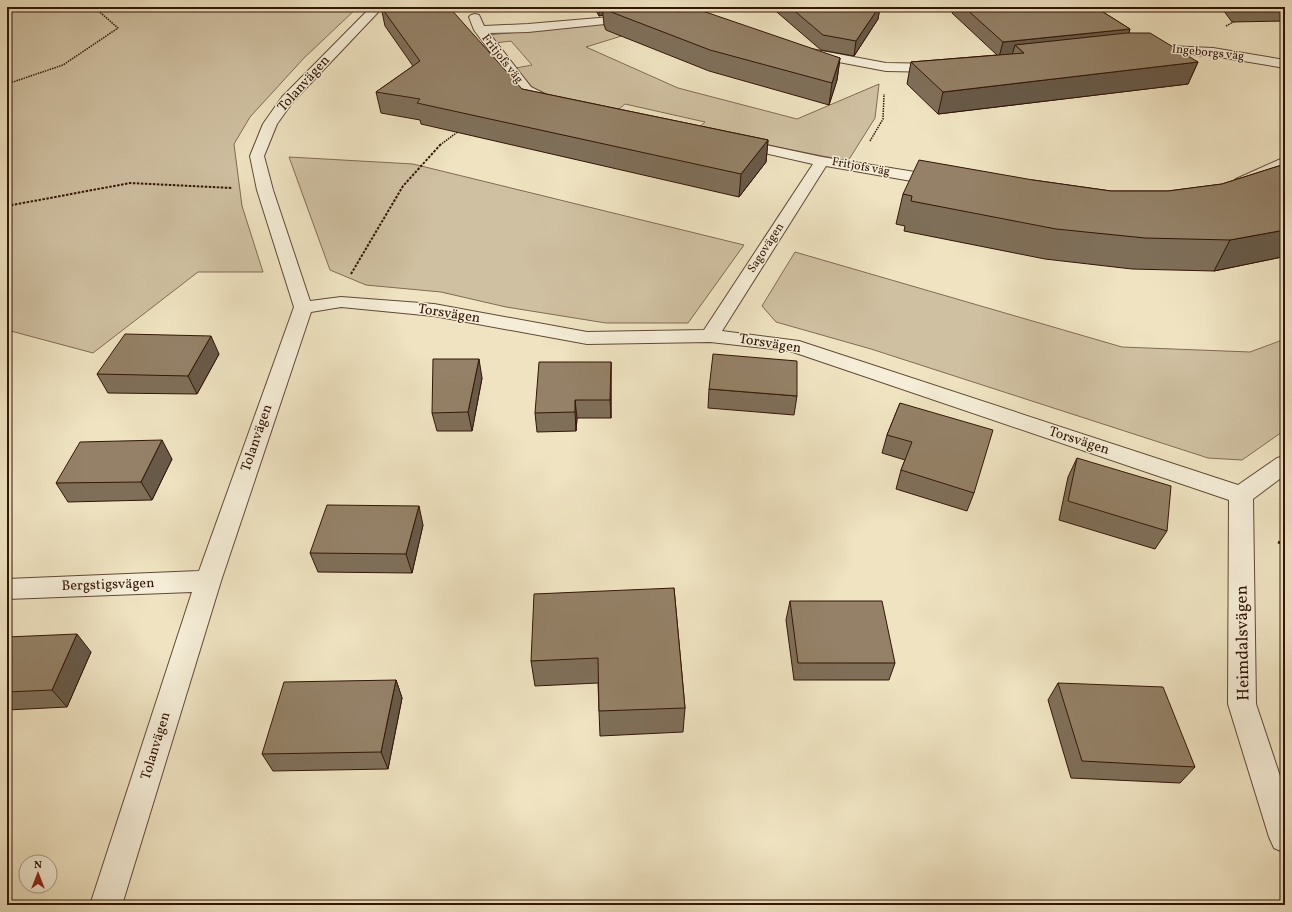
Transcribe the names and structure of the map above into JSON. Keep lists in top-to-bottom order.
{
  "streets": {
    "street": [
      "Ingeborgs väg",
      "Fritjofs väg",
      "Tolanvägen",
      "Sagovägen",
      "Torsvägen",
      "Bergstigsvägen",
      "Heimdalsvägen"
    ]
  },
  "crossings": [
    ["Fritjofs väg", "Sagovägen"],
    ["Tolanvägen", "Torsvägen"],
    ["Tolanvägen", "Bergstigsvägen"],
    ["Sagovägen", "Torsvägen"],
    ["Torsvägen", "Heimdalsvägen"]
  ],
  "north": "top"
}
